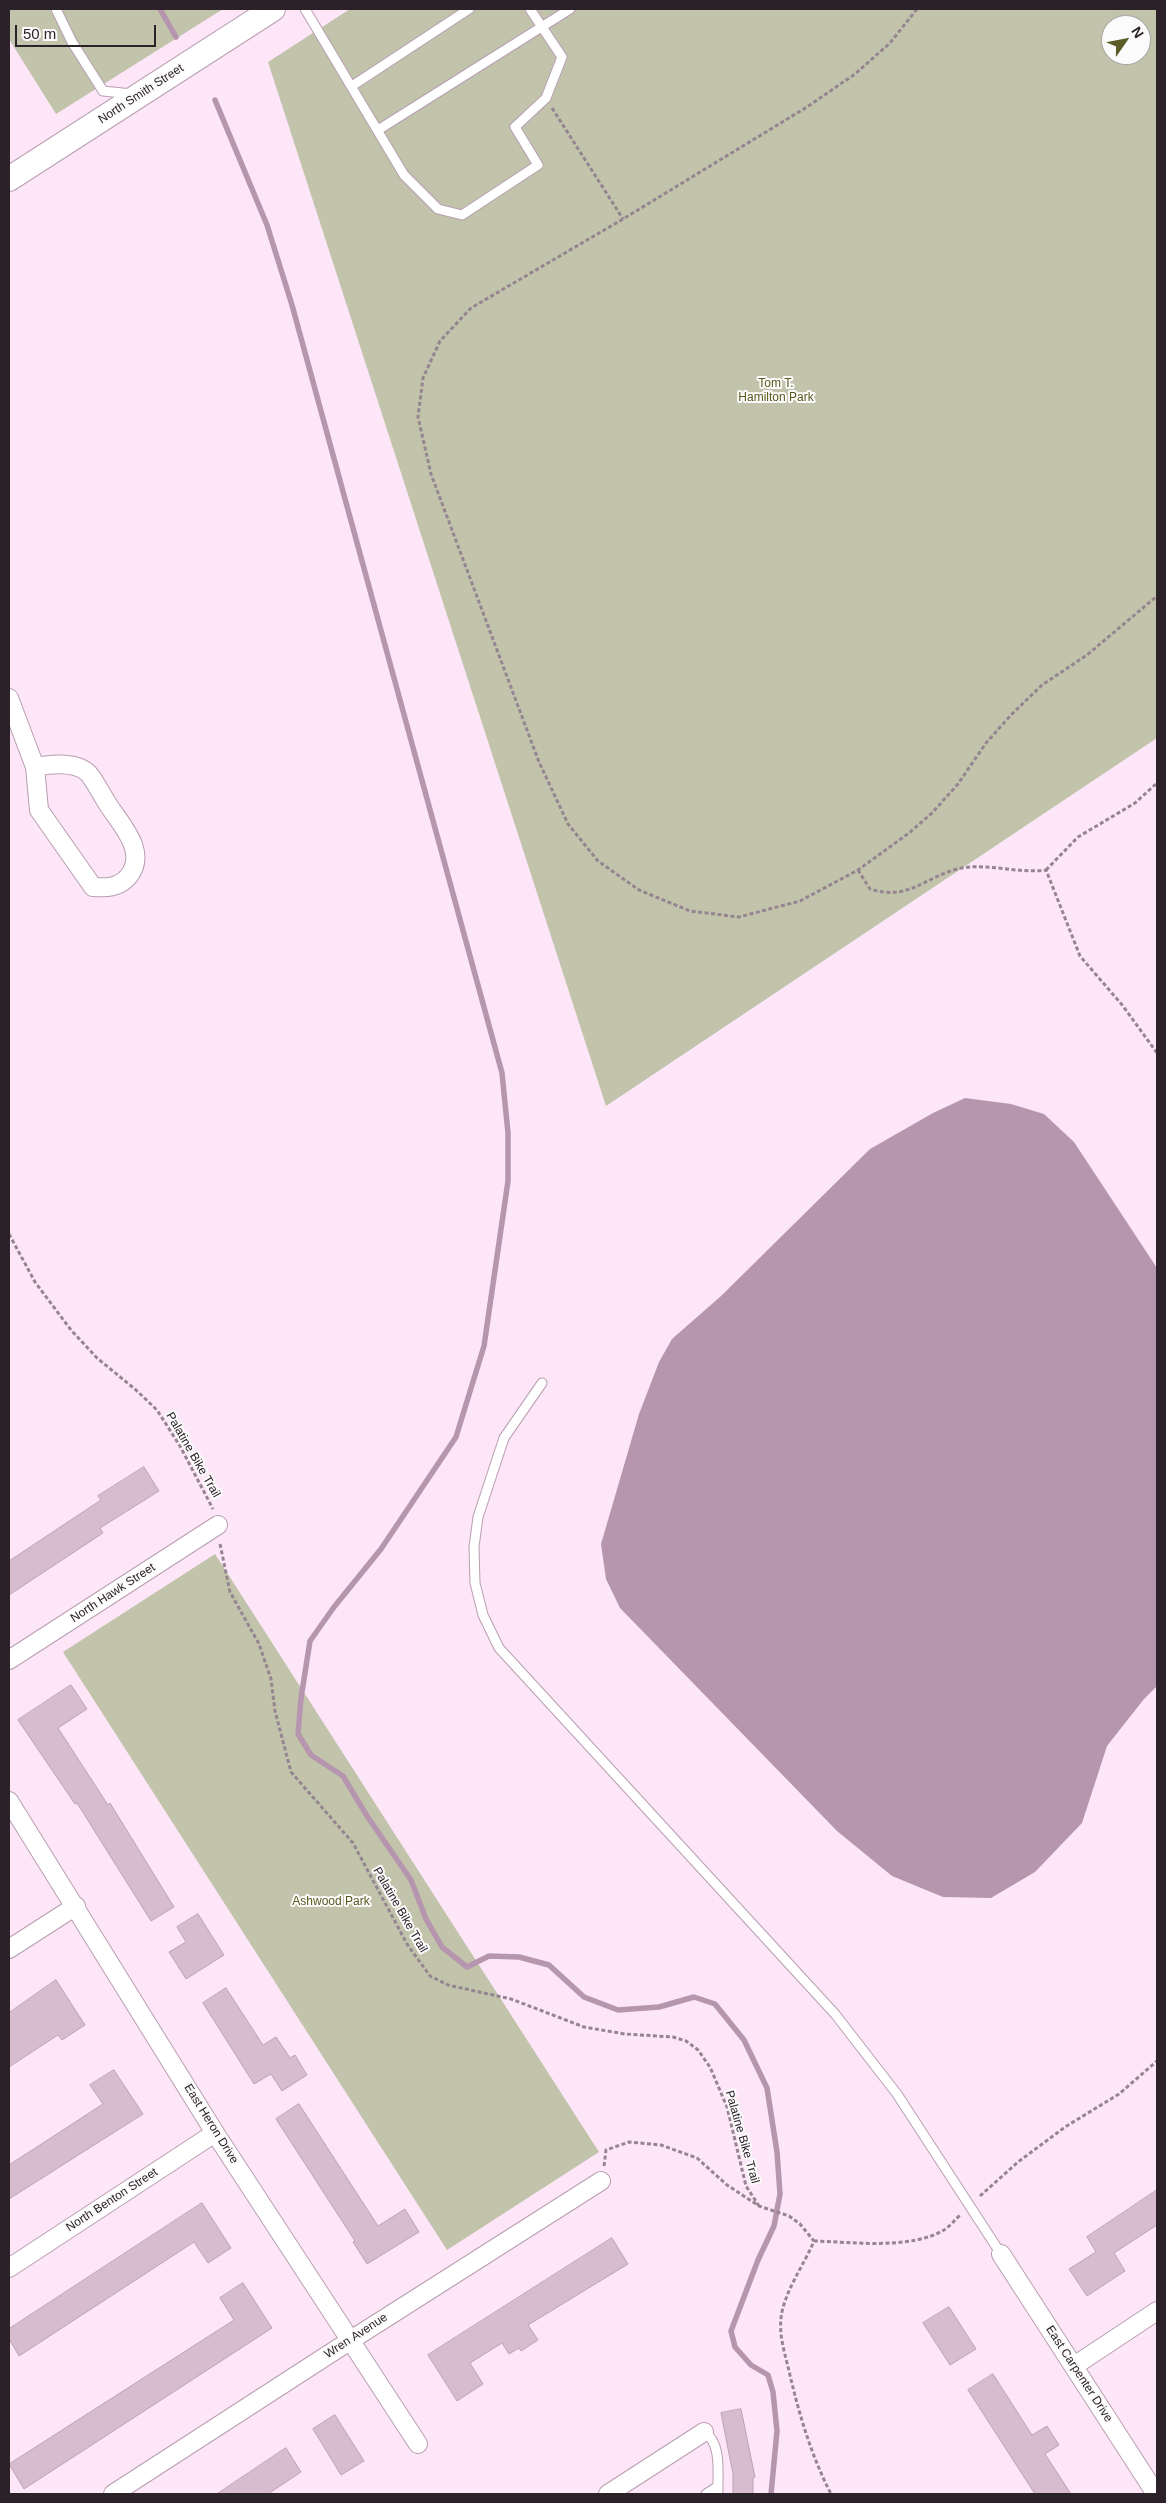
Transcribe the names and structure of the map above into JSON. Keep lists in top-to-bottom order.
{
  "streets": {
    "street": [
      "North Smith Street",
      "North Hawk Street",
      "East Heron Drive",
      "North Benton Street",
      "Wren Avenue",
      "East Carpenter Drive"
    ],
    "path": ["Palatine Bike Trail"]
  },
  "crossings": [
    ["Palatine Bike Trail", "North Hawk Street"],
    ["East Heron Drive", "North Benton Street"],
    ["East Heron Drive", "Wren Avenue"]
  ],
  "parks": ["Tom T. Hamilton Park", "Ashwood Park"],
  "scale_bar": "50 m",
  "north": "top right"
}
